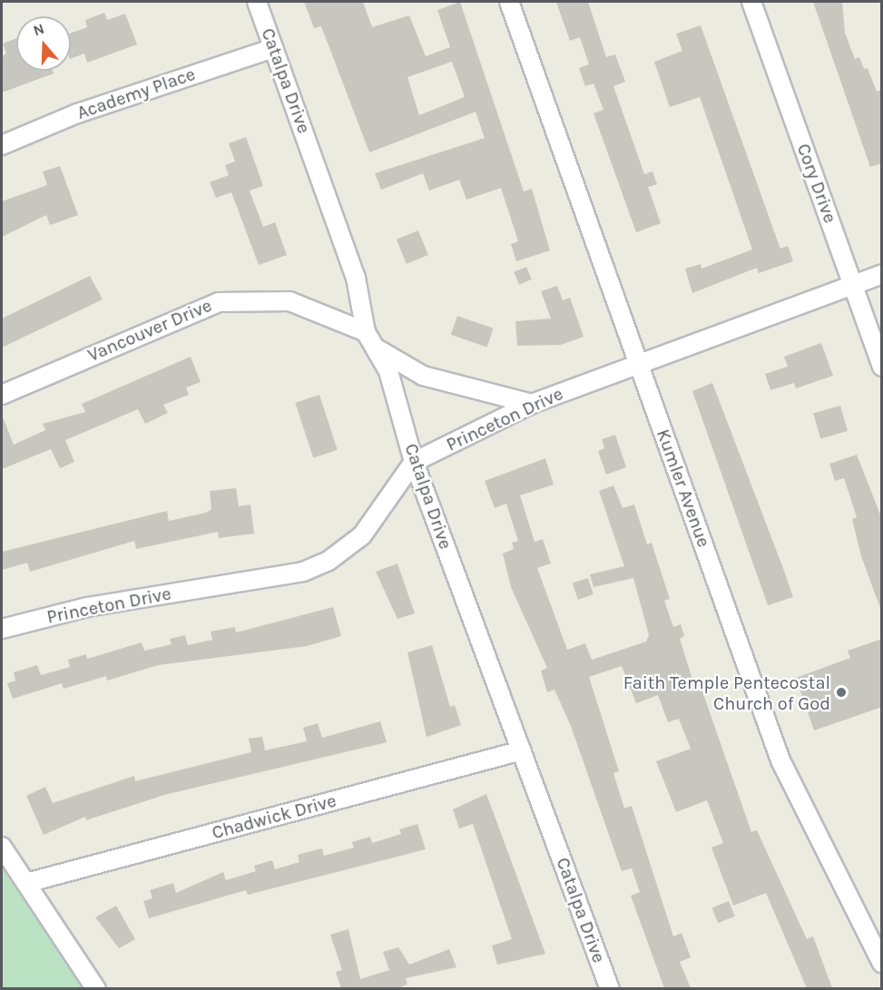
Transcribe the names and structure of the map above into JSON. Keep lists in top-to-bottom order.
{
  "streets": {
    "street": [
      "Catalpa Drive",
      "Academy Place",
      "Cory Drive",
      "Vancouver Drive",
      "Princeton Drive",
      "Kumler Avenue",
      "Chadwick Drive"
    ]
  },
  "crossings": [
    ["Catalpa Drive", "Academy Place"],
    ["Catalpa Drive", "Vancouver Drive"],
    ["Catalpa Drive", "Princeton Drive"],
    ["Catalpa Drive", "Chadwick Drive"],
    ["Cory Drive", "Princeton Drive"],
    ["Princeton Drive", "Kumler Avenue"]
  ],
  "places": ["Faith Temple Pentecostal Church of God"],
  "north": "top"
}
